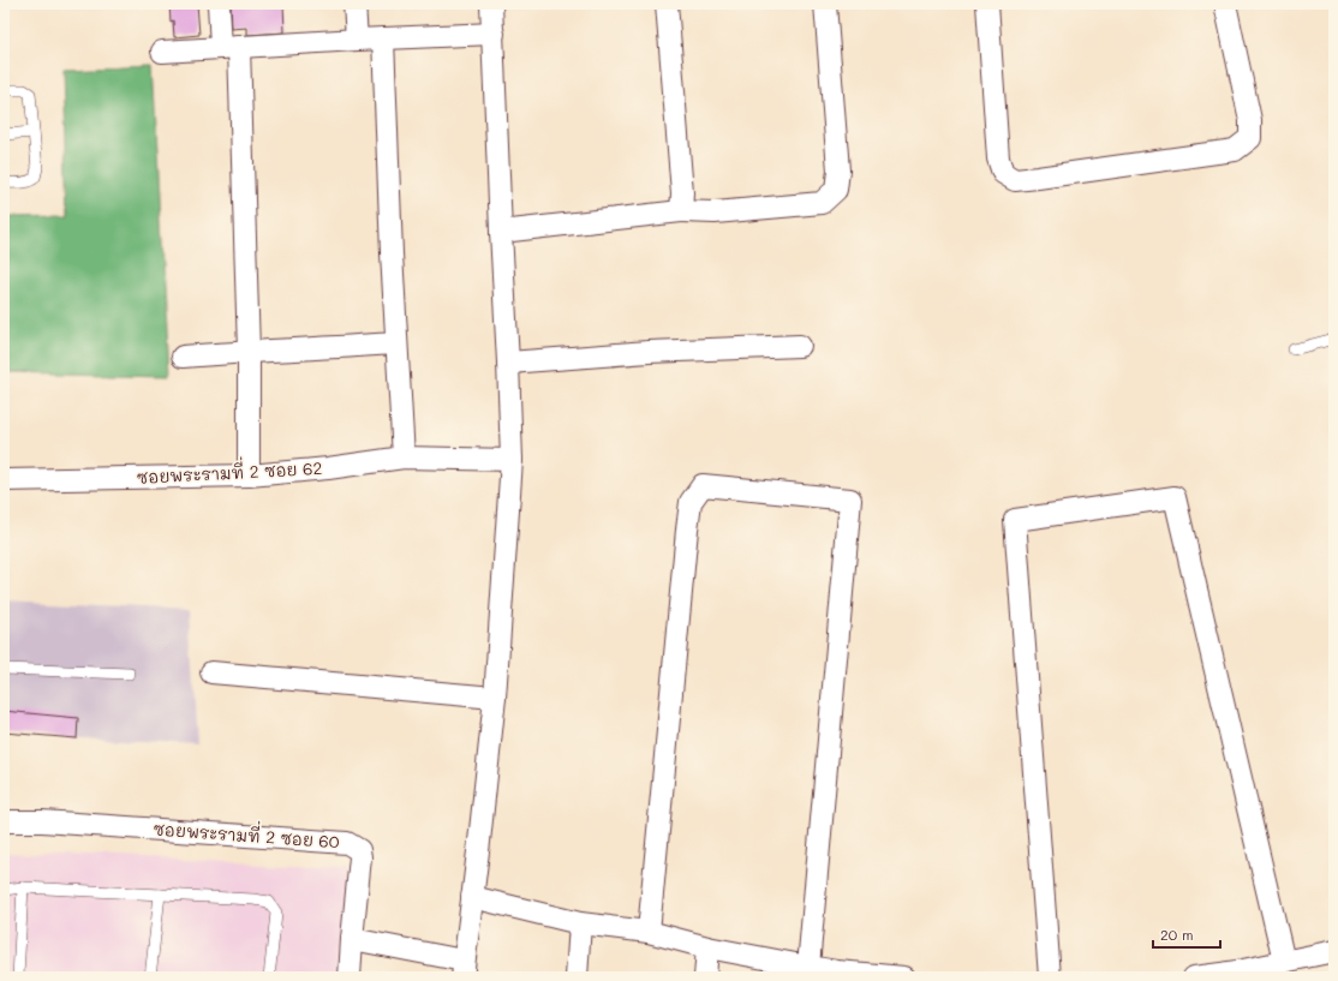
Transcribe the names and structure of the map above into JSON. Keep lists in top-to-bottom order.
{
  "streets": {
    "street": ["ซอยพระรามที่ 2 ซอย 62", "ซอยพระรามที่ 2 ซอย 60"]
  },
  "scale_bar": "20 m"
}
